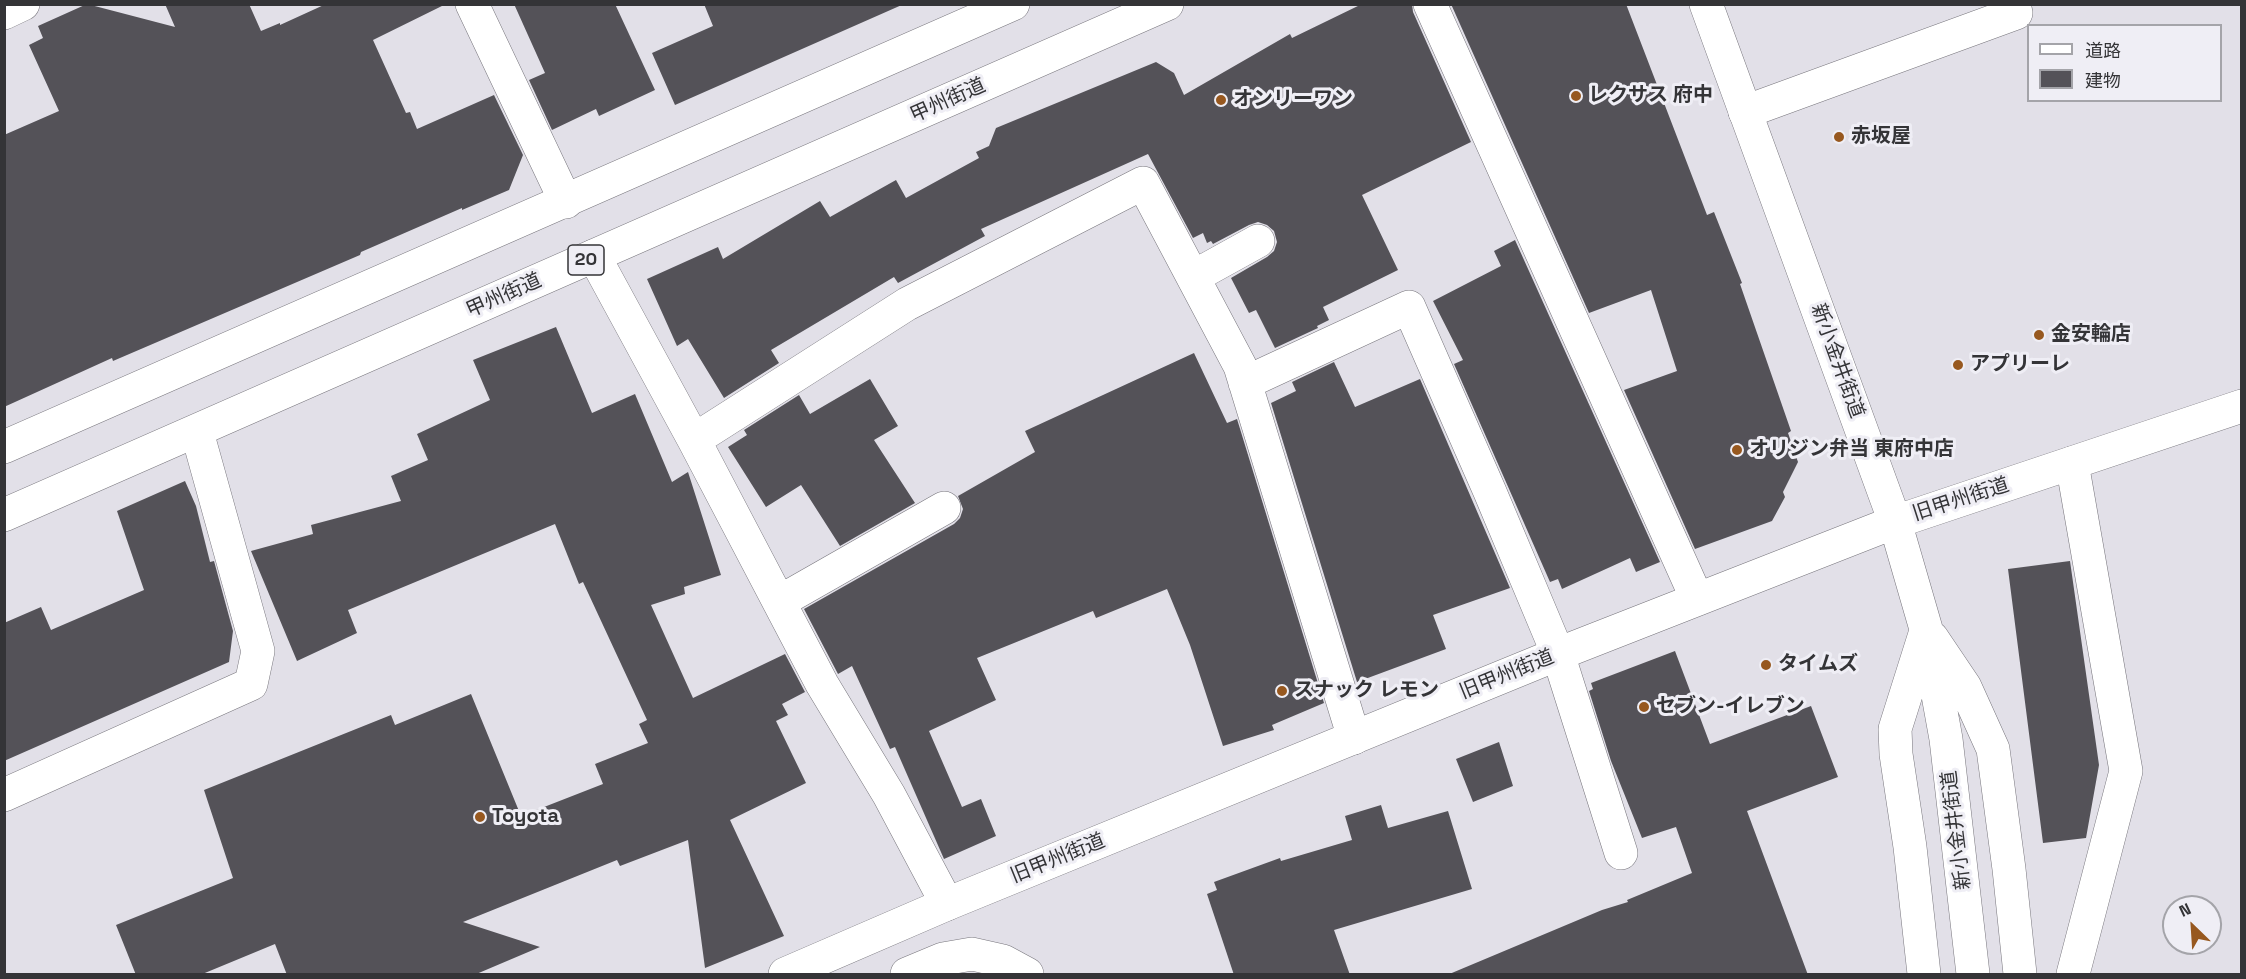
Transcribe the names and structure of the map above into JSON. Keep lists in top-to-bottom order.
{
  "streets": {
    "main road": [
      "甲州街道",
      "20",
      "新小金井街道",
      "旧甲州街道"
    ]
  },
  "crossings": [
    ["新小金井街道", "旧甲州街道"]
  ],
  "places": [
    "レクサス 府中",
    "オンリーワン",
    "赤坂屋",
    "金安輪店",
    "アプリーレ",
    "オリジン弁当 東府中店",
    "タイムズ",
    "スナック レモン",
    "セブン-イレブン",
    "Toyota"
  ],
  "legend": ["道路", "建物"],
  "north": "top left"
}
